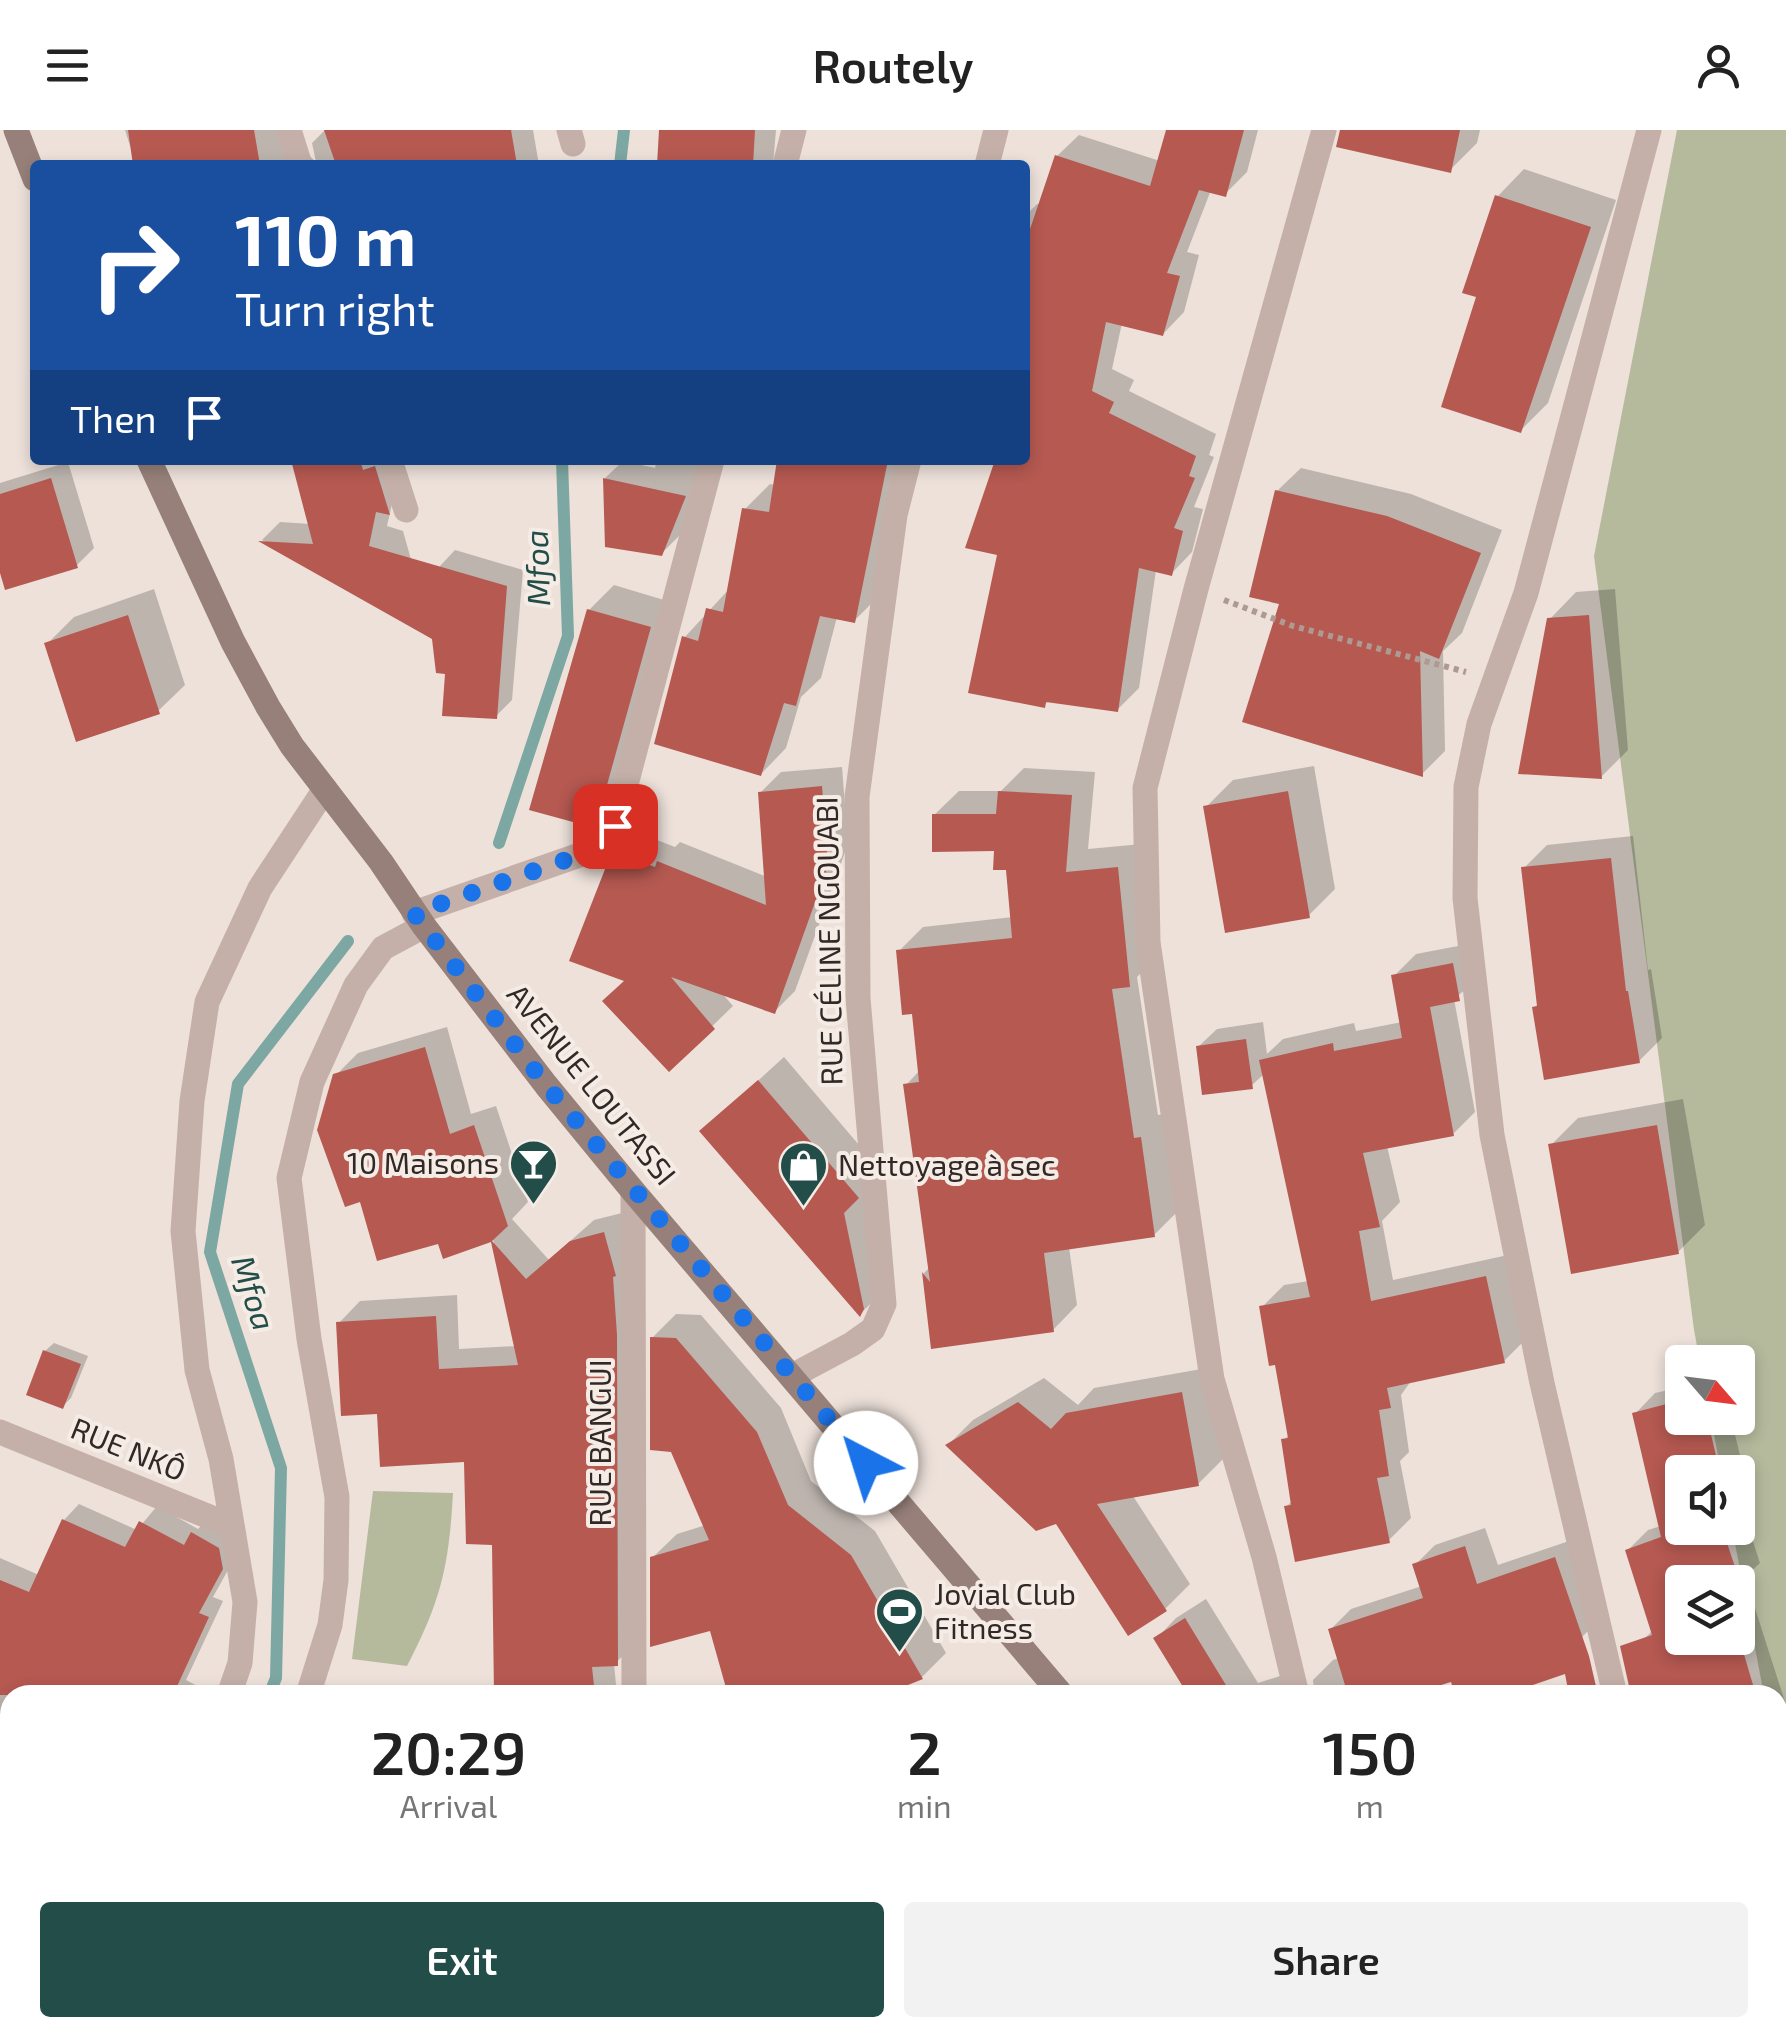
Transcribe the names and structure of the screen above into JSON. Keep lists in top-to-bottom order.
{
  "streets": {
    "main road": ["AVENUE LOUTASSI"],
    "street": ["RUE CÉLINE NGOUABI", "RUE BANGUI", "RUE NKÔ"]
  },
  "crossings": [
    ["RUE CÉLINE NGOUABI", "AVENUE LOUTASSI"],
    ["AVENUE LOUTASSI", "RUE BANGUI"]
  ],
  "water": ["Mfoa"],
  "places": {
    "bar": ["10 Maisons"],
    "shop": ["Nettoyage à sec"],
    "sports": ["Jovial Club Fitness"]
  },
  "north": "bottom right",
  "page": {
    "header": "Routely",
    "turn": ["110 m", "Turn right"],
    "then": "Then",
    "eta": [
      "20:29",
      "Arrival",
      "2",
      "min",
      "150",
      "m"
    ],
    "buttons": ["Exit", "Share"]
  }
}
